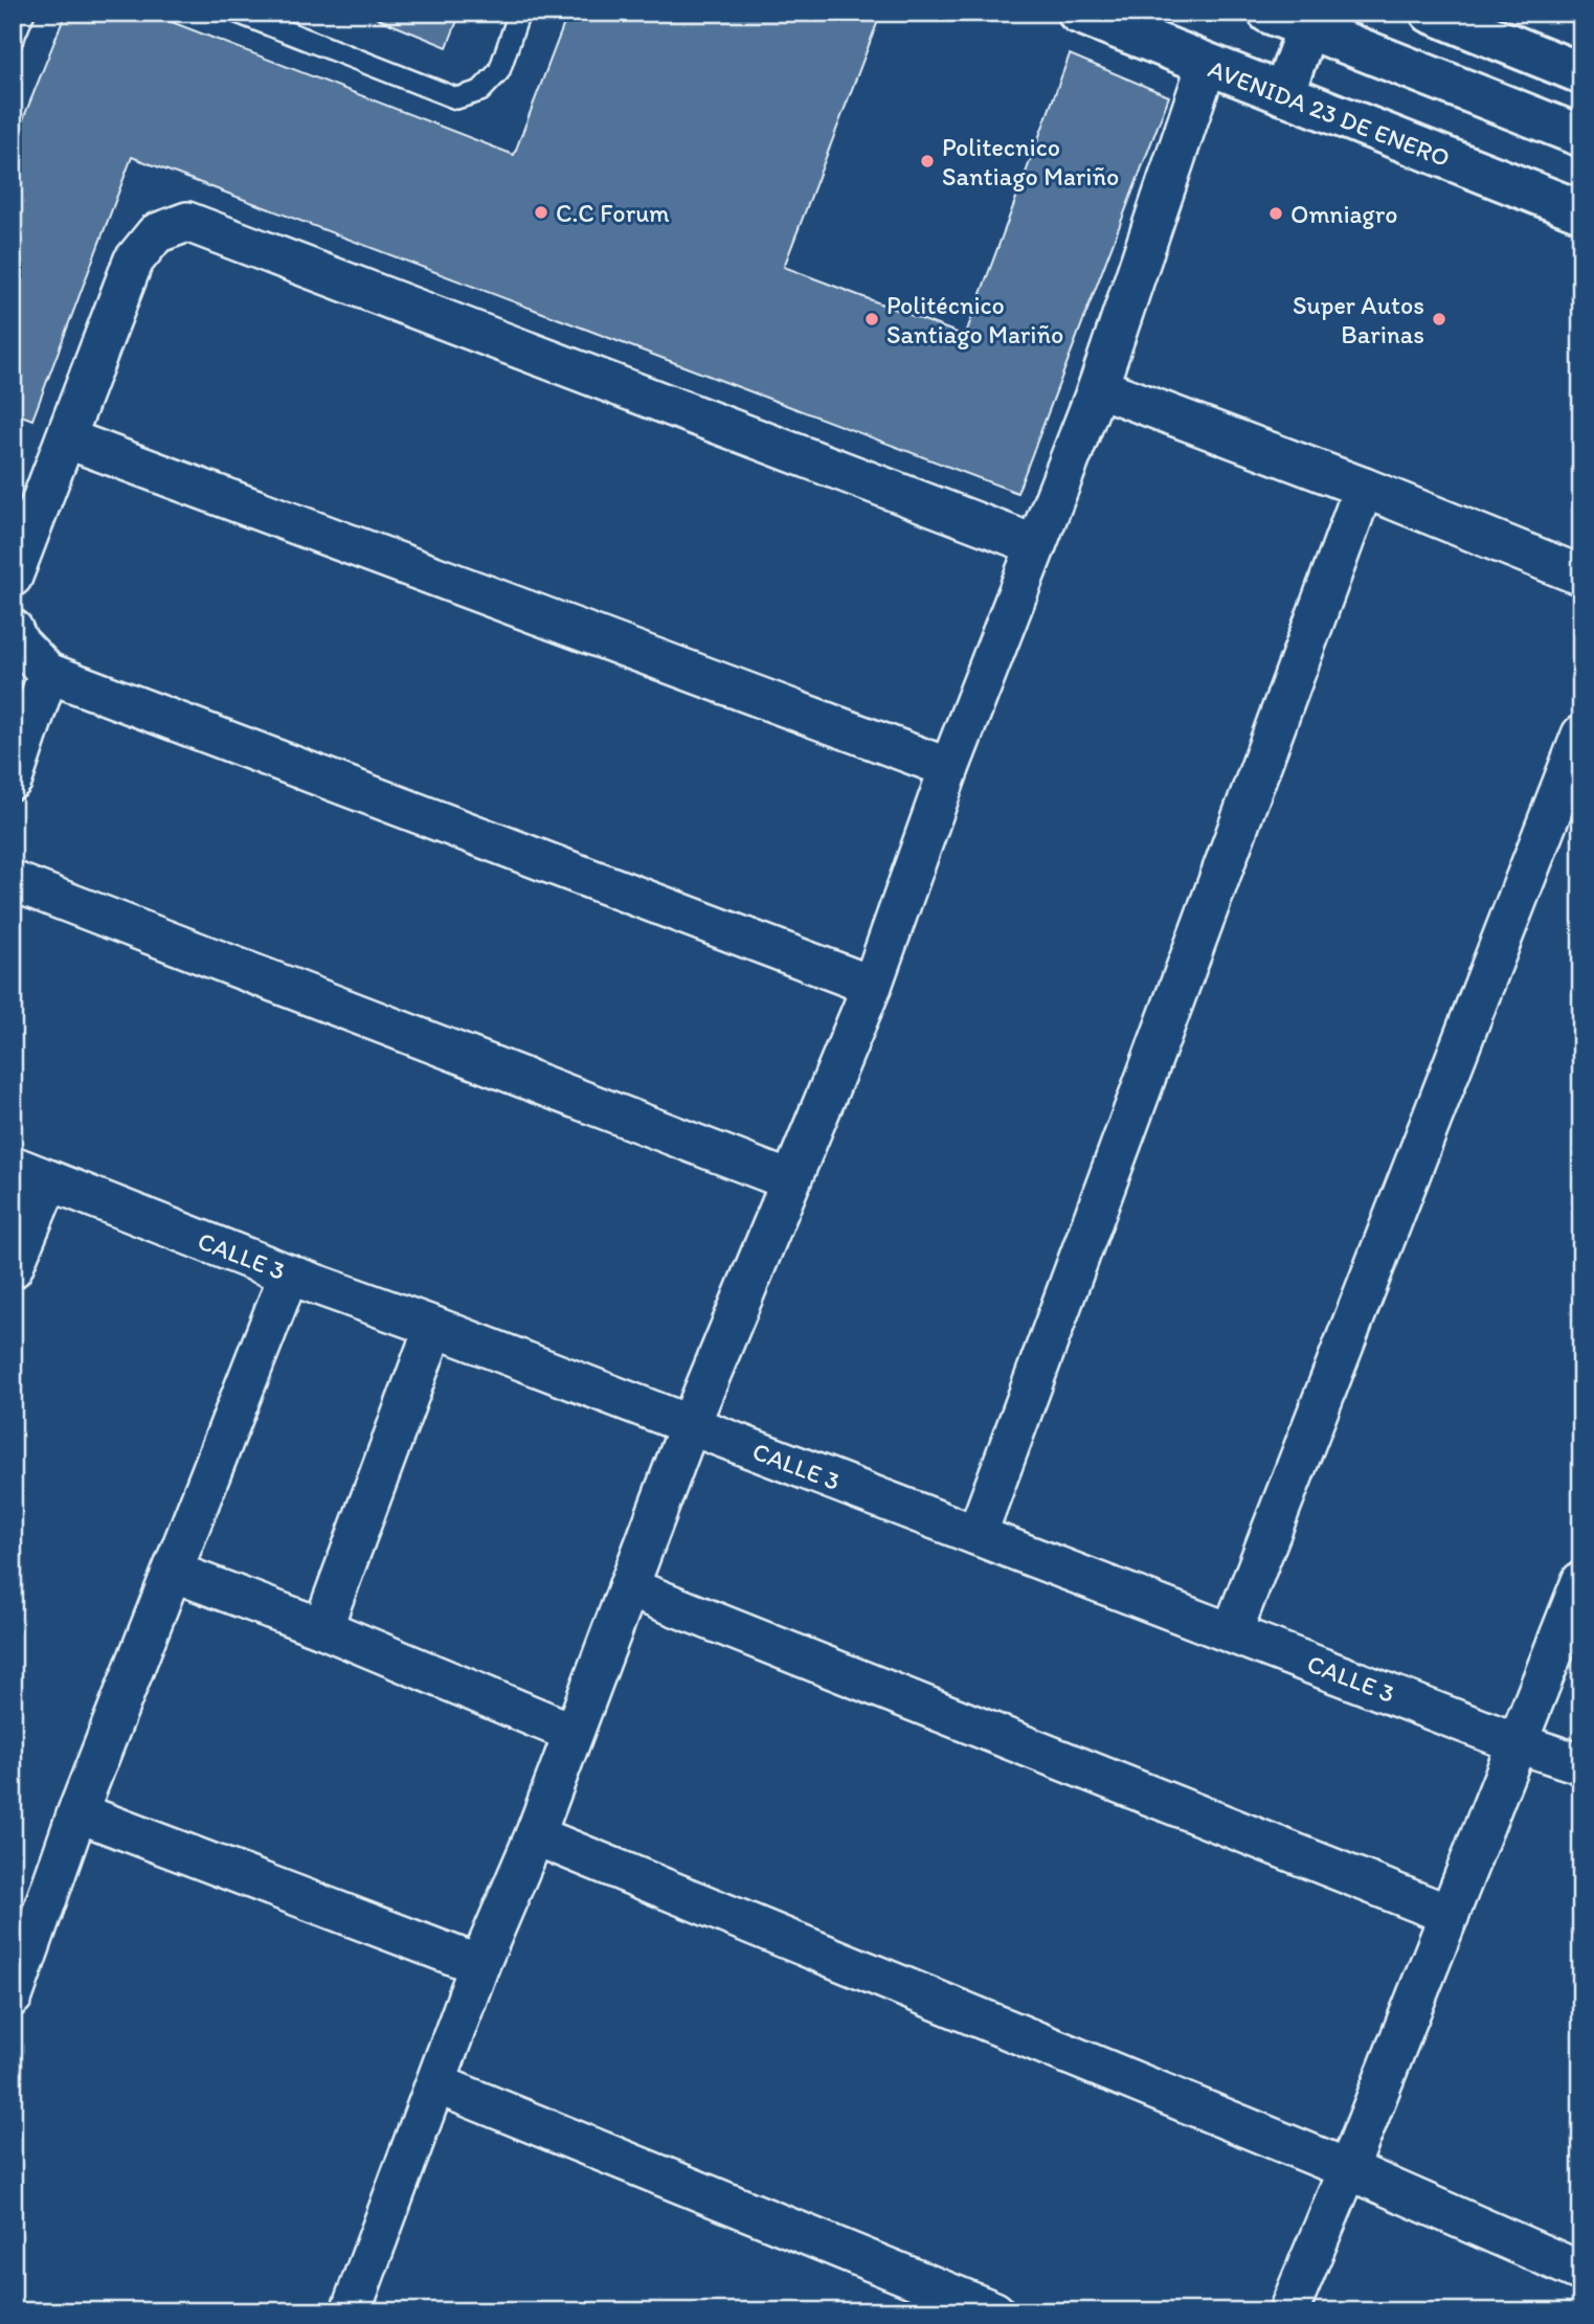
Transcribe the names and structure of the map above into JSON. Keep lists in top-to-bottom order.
{
  "streets": {
    "main road": ["AVENIDA 23 DE ENERO"],
    "street": ["CALLE 3"]
  },
  "places": [
    "Politecnico Santiago Mariño",
    "C.C Forum",
    "Omniagro",
    "Politécnico Santiago Mariño",
    "Super Autos Barinas"
  ]
}
